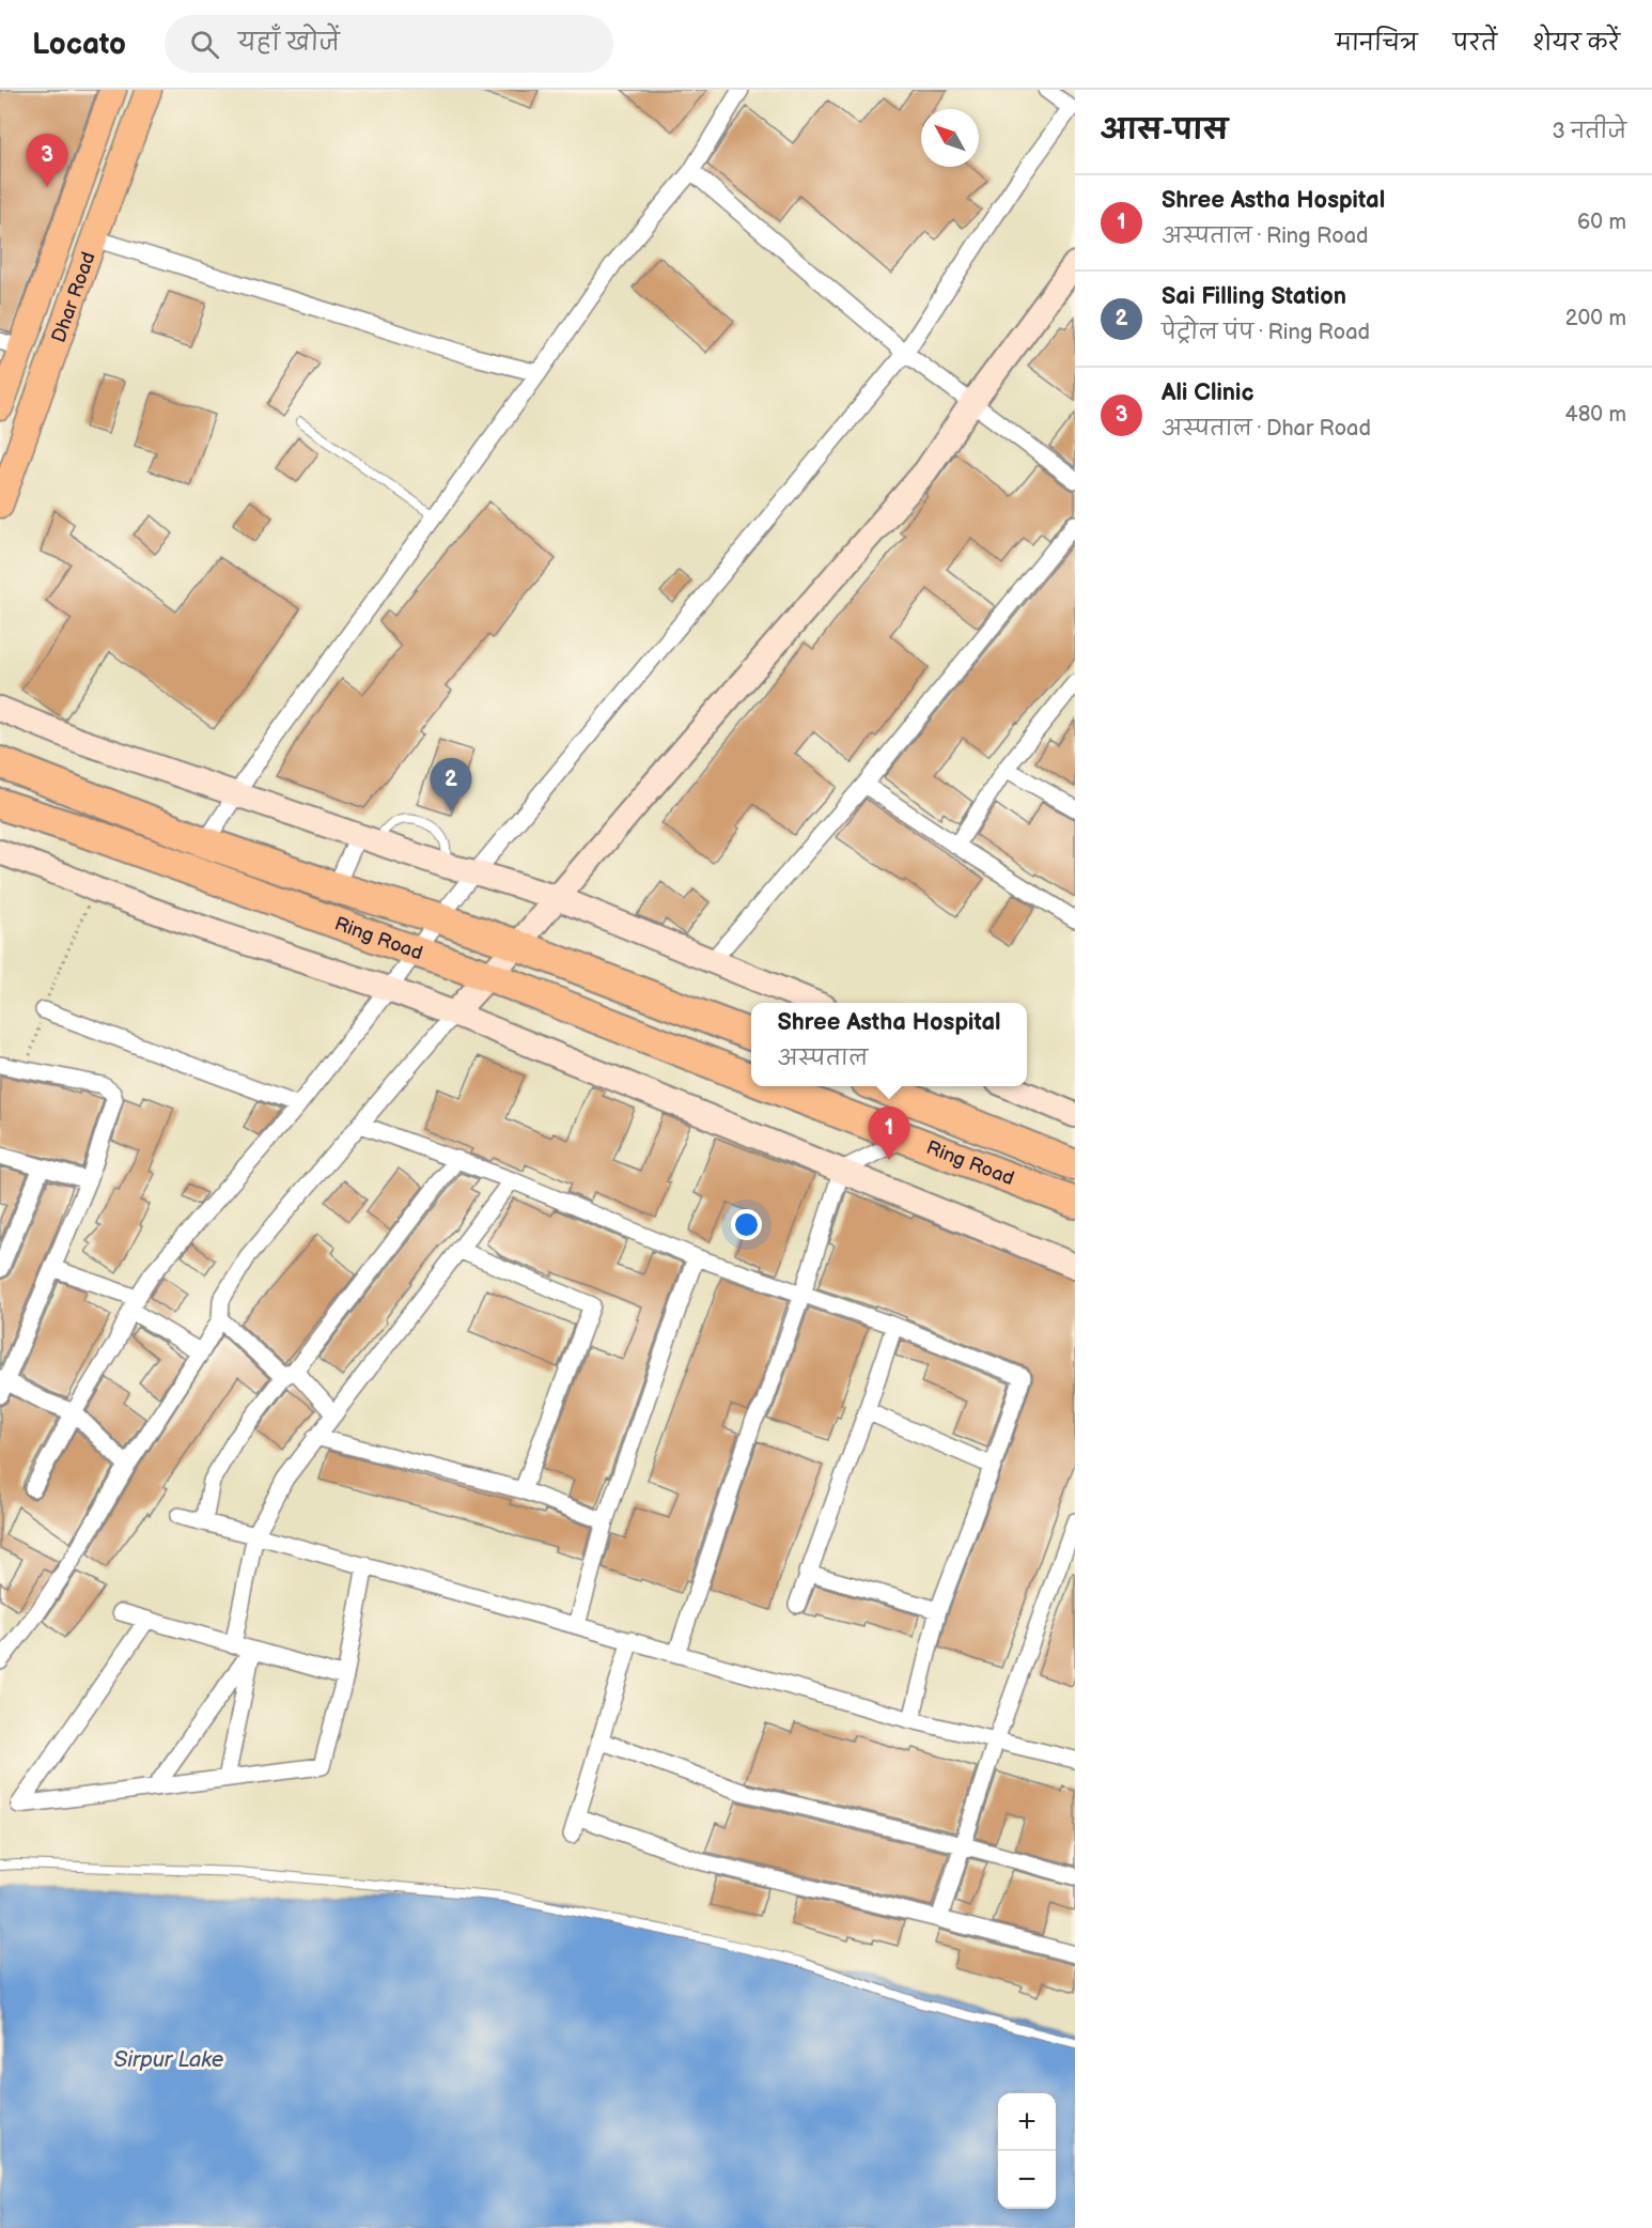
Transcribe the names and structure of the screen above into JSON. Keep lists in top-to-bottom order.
{
  "streets": {
    "highway": ["Ring Road"],
    "main road": ["Dhar Road"]
  },
  "water": ["Sirpur Lake"],
  "north": "top left",
  "page": {
    "header": "Locato",
    "search": "यहाँ खोजें",
    "nav": ["मानचित्र", "परतें", "शेयर करें"],
    "heading": ["आस-पास", "3 नतीजे"],
    "pins": ["3", "2", "1"],
    "list": [
      {
        "mark": "1",
        "name": "Shree Astha Hospital",
        "note": "अस्पताल · Ring Road",
        "value": "60 m"
      },
      {
        "mark": "2",
        "name": "Sai Filling Station",
        "note": "पेट्रोल पंप · Ring Road",
        "value": "200 m"
      },
      {
        "mark": "3",
        "name": "Ali Clinic",
        "note": "अस्पताल · Dhar Road",
        "value": "480 m"
      }
    ],
    "popup": ["Shree Astha Hospital", "अस्पताल"],
    "map_buttons": ["+", "−"]
  }
}
